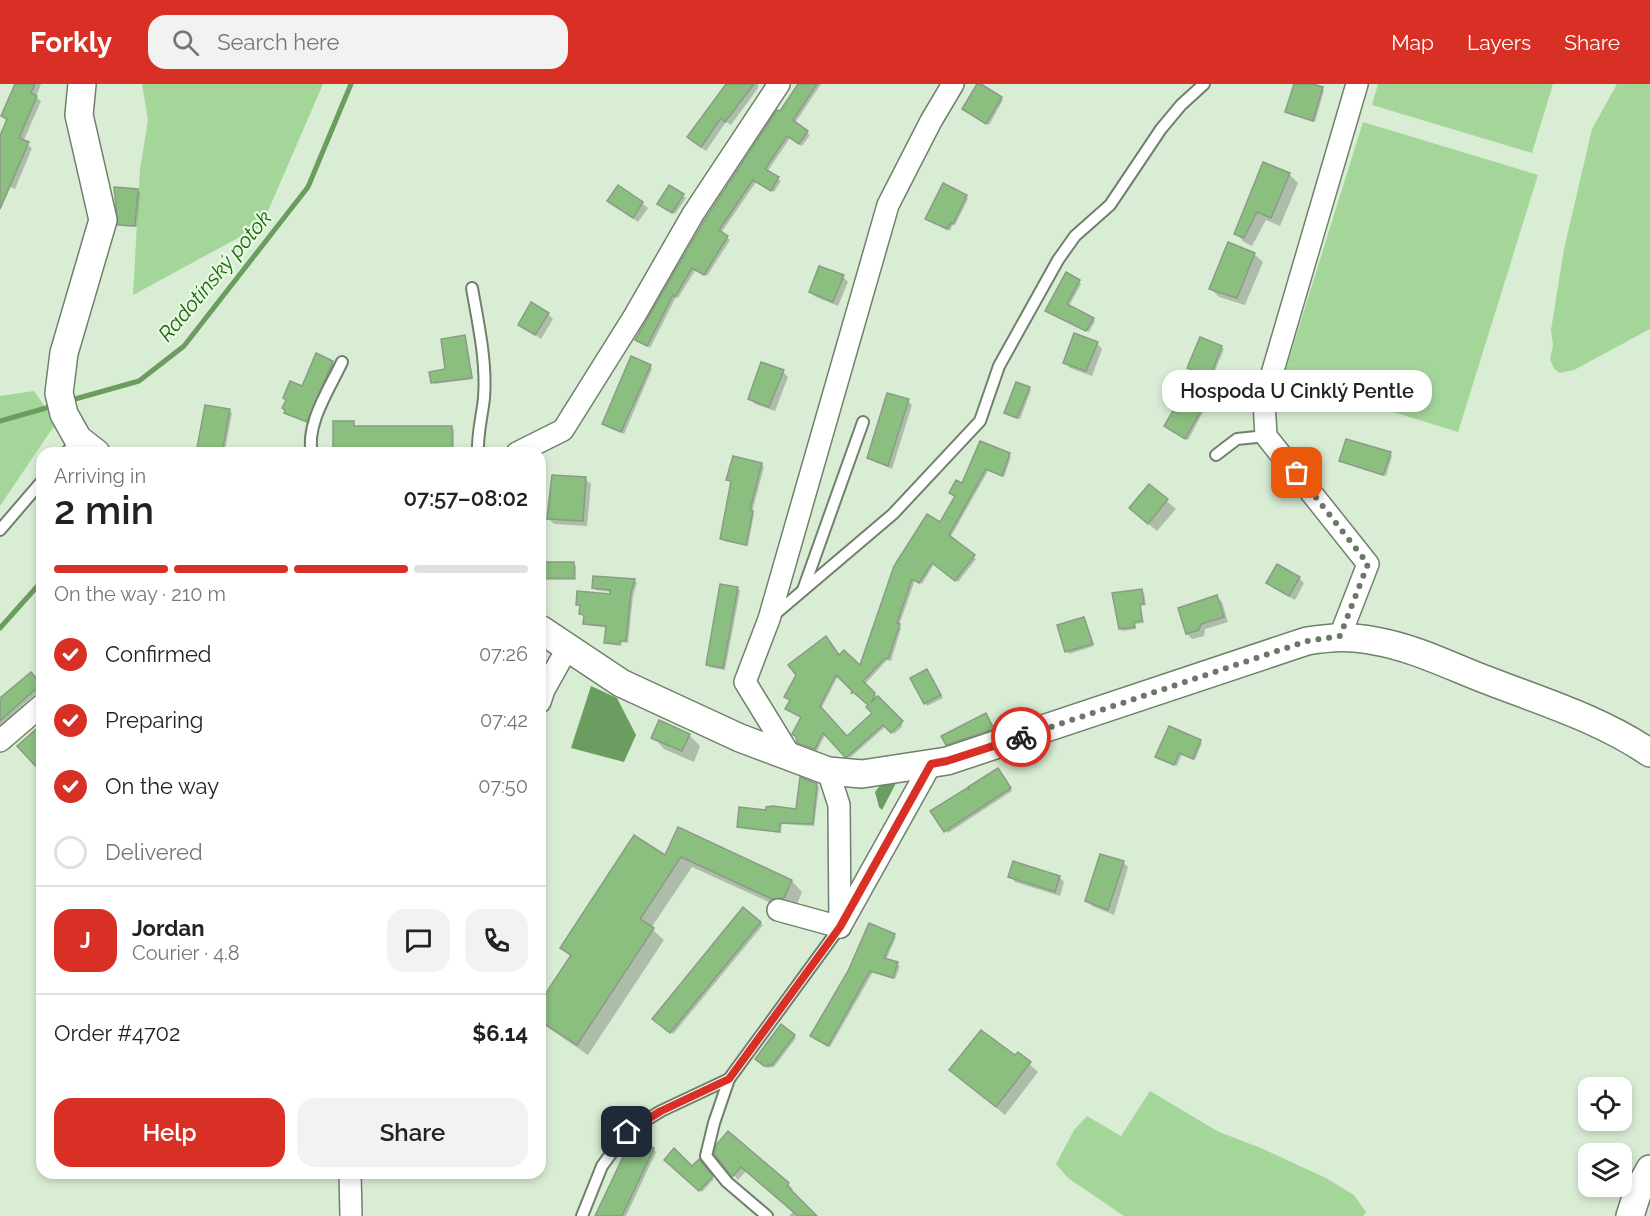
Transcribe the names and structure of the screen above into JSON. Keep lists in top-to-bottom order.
{
  "water": ["Radotínský potok"],
  "places": ["Hospoda U Cinklý Pentle"],
  "page": {
    "header": "Forkly",
    "search": "Search here",
    "nav": ["Map", "Layers", "Share"],
    "bubble": "Hospoda U Cinklý Pentle",
    "heading": ["2 min", "Arriving in", "07:57–08:02"],
    "panel": [
      "Jordan",
      "Courier · 4.8",
      "Order #4702",
      "$6.14"
    ],
    "bar": "On the way · 210 m",
    "list": [
      ["Confirmed", "07:26"],
      ["Preparing", "07:42"],
      ["On the way", "07:50"],
      "Delivered"
    ],
    "round": "J",
    "buttons": ["Help", "Share"]
  }
}
